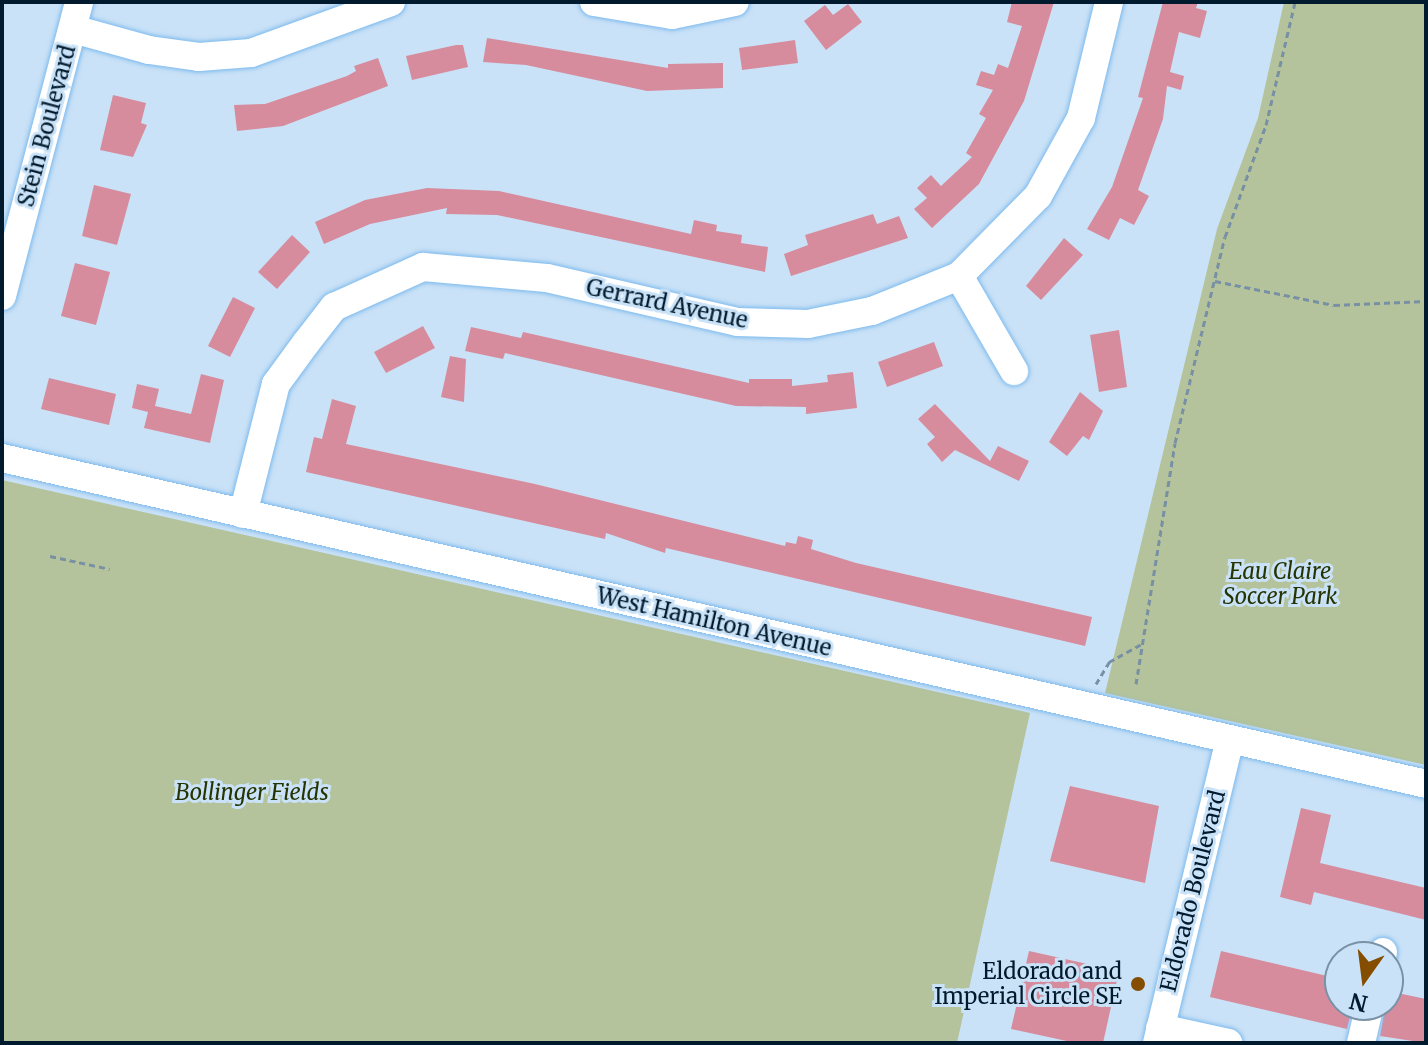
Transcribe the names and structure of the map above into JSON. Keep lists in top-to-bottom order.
{
  "streets": {
    "street": [
      "Stein Boulevard",
      "Gerrard Avenue",
      "West Hamilton Avenue",
      "Eldorado Boulevard"
    ]
  },
  "crossings": [
    ["Gerrard Avenue", "West Hamilton Avenue"],
    ["West Hamilton Avenue", "Eldorado Boulevard"]
  ],
  "parks": ["Eau Claire Soccer Park", "Bollinger Fields"],
  "places": ["Eldorado and Imperial Circle SE"],
  "north": "bottom"
}
